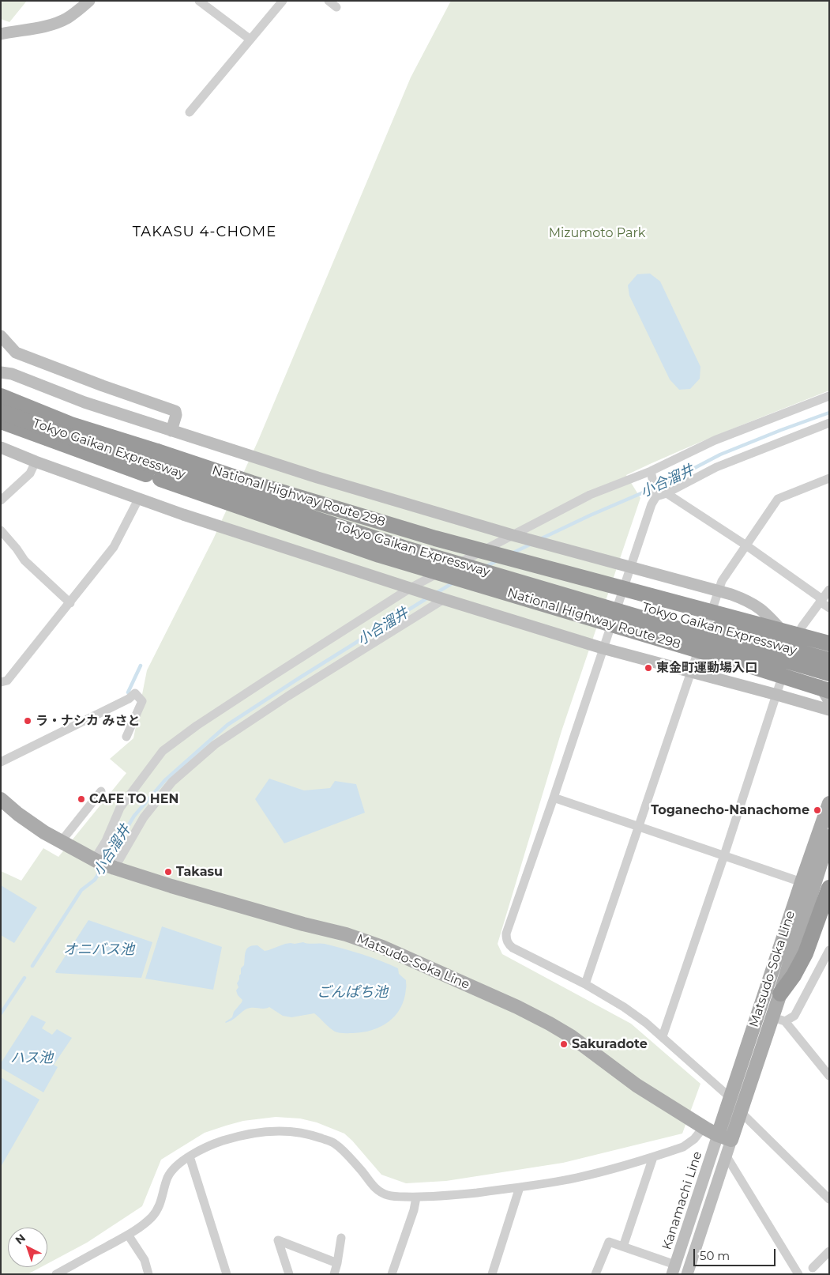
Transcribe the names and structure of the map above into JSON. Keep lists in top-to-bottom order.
{
  "streets": {
    "highway": ["Tokyo Gaikan Expressway", "National Highway Route 298"],
    "main road": ["Matsudo-Soka Line"],
    "street": ["Kanamachi Line"]
  },
  "crossings": [
    ["Matsudo-Soka Line", "Kanamachi Line"]
  ],
  "districts": ["TAKASU 4-CHOME"],
  "water": [
    "小合溜井",
    "オニバス池",
    "ごんぱち池",
    "ハス池"
  ],
  "parks": ["Mizumoto Park"],
  "places": [
    "東金町運動場入口",
    "ラ・ナシカ みさと",
    "CAFE TO HEN",
    "Toganecho-Nanachome",
    "Takasu",
    "Sakuradote"
  ],
  "scale_bar": "50 m",
  "north": "top left"
}
